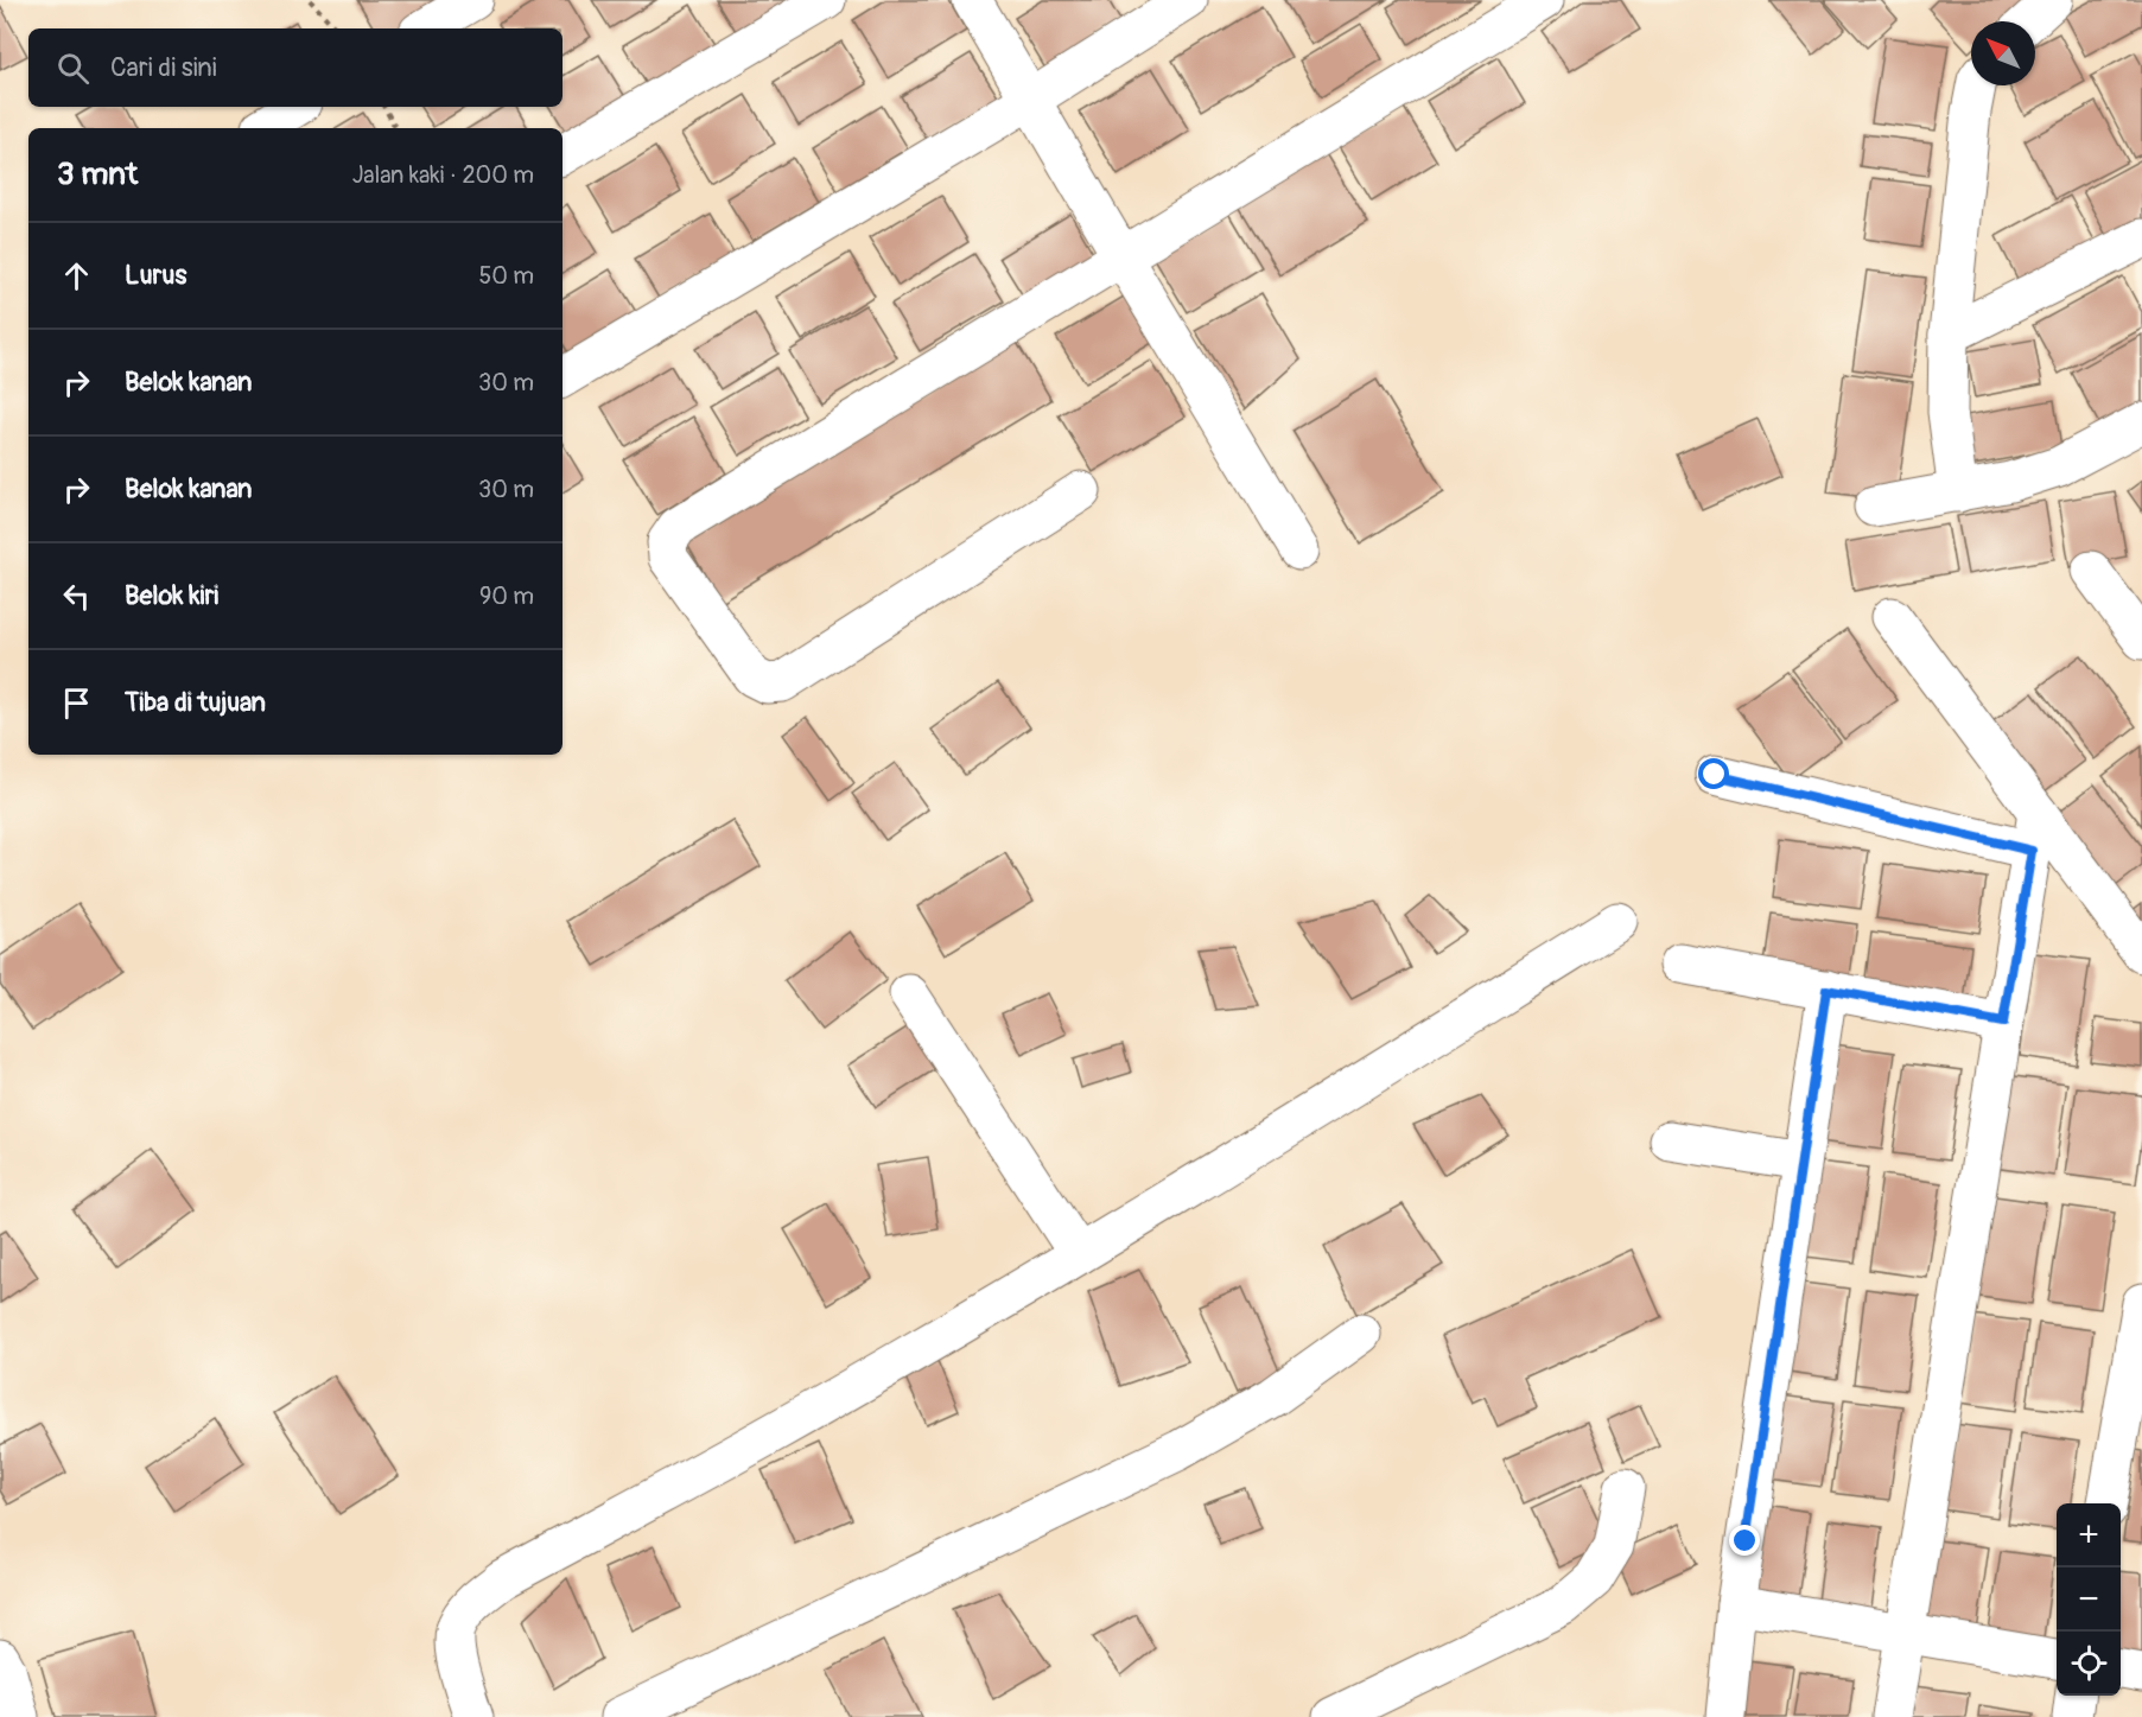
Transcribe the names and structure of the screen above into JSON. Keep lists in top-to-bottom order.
{
  "north": "top left",
  "page": {
    "search": "Cari di sini",
    "heading": ["3 mnt", "Jalan kaki · 200 m"],
    "list": [
      ["Lurus", "50 m"],
      ["Belok kanan", "30 m"],
      ["Belok kanan", "30 m"],
      ["Belok kiri", "90 m"],
      "Tiba di tujuan"
    ],
    "map_buttons": ["+", "−"]
  }
}
